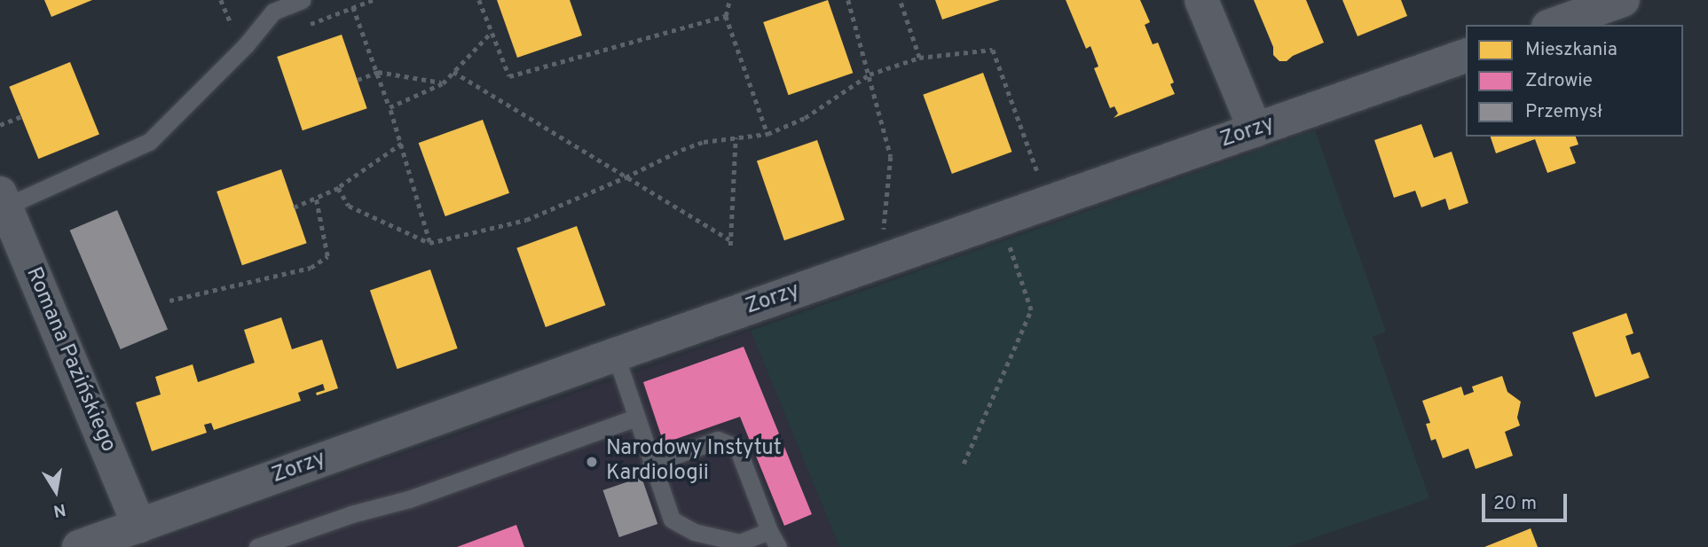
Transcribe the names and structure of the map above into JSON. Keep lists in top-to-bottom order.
{
  "streets": {
    "street": ["Zorzy", "Romana Pazińskiego"]
  },
  "crossings": [
    ["Zorzy", "Romana Pazińskiego"]
  ],
  "places": ["Narodowy Instytut Kardiologii"],
  "legend": ["Mieszkania", "Zdrowie", "Przemysł"],
  "scale_bar": "20 m",
  "north": "bottom"
}
